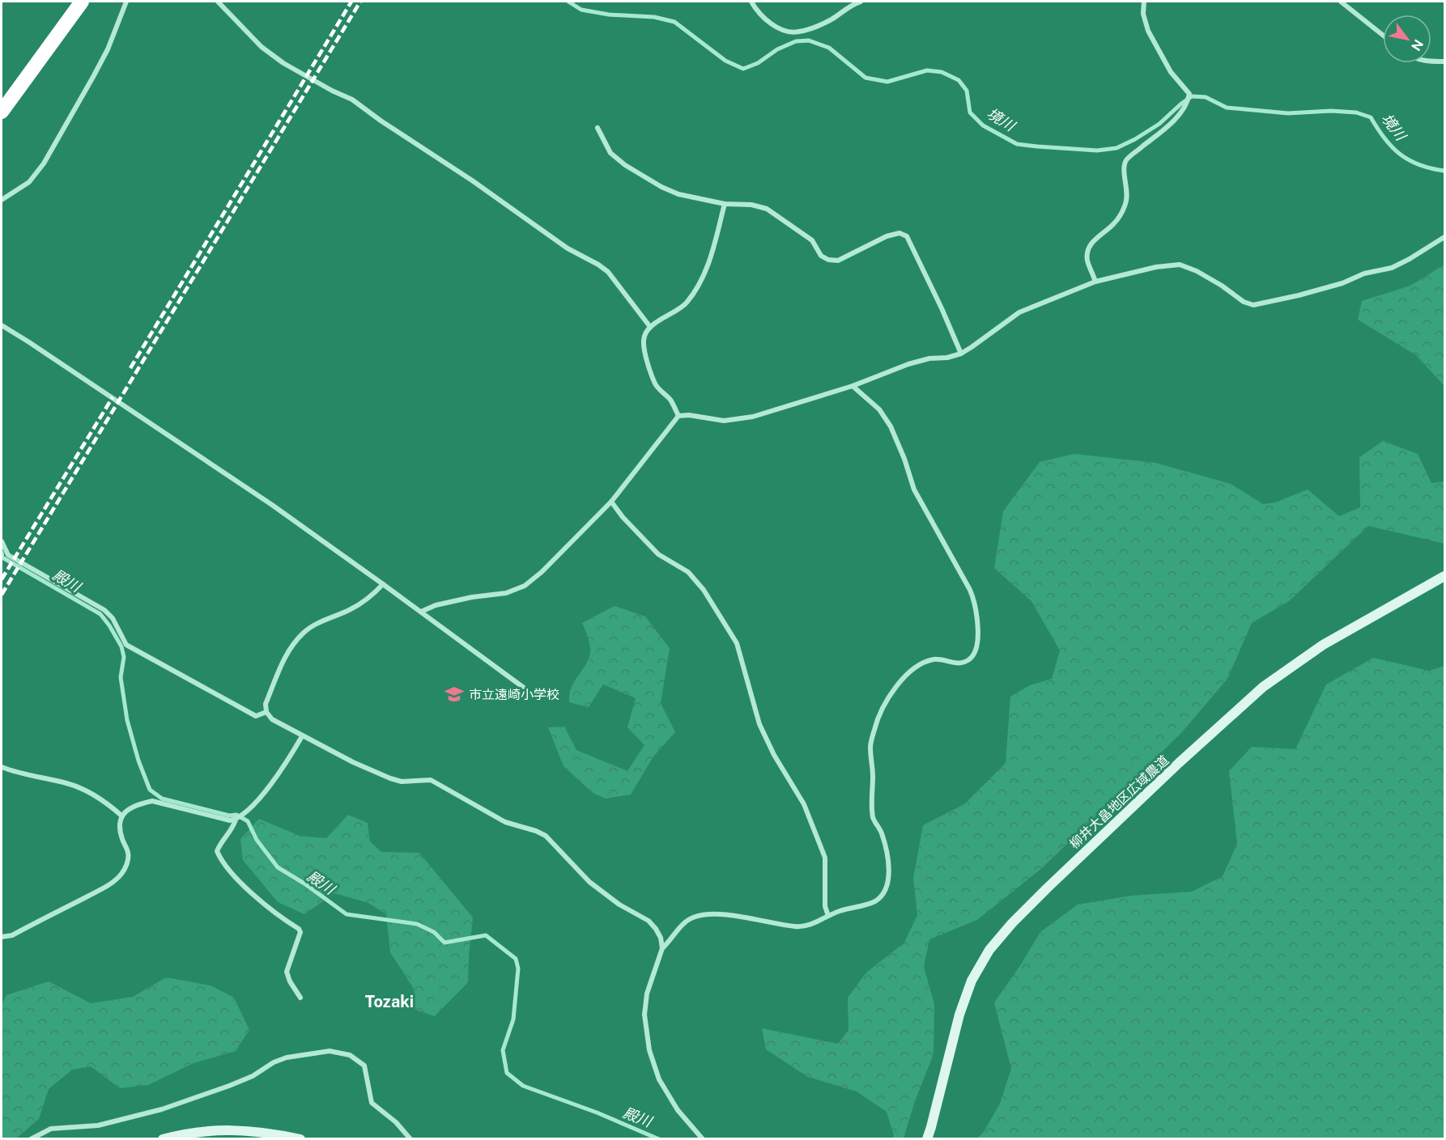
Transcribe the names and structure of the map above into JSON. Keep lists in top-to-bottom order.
{
  "streets": {
    "street": ["柳井大畠地区広域農道"]
  },
  "districts": ["Tozaki"],
  "water": ["境川", "殿川"],
  "places": {
    "school or university": ["市立遠崎小学校"]
  },
  "north": "bottom right"
}
